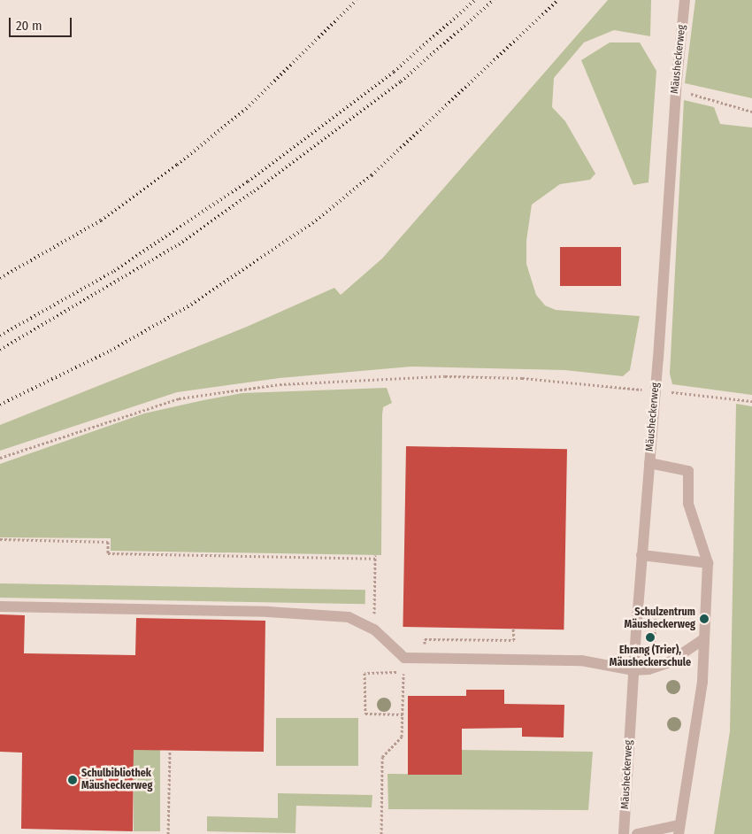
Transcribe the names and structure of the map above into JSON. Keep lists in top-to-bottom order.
{
  "streets": {
    "street": ["Mäusheckerweg"]
  },
  "places": ["Schulzentrum Mäusheckerweg", "Ehrang (Trier), Mäusheckerschule", "Schulbibliothek Mäusheckerweg"],
  "scale_bar": "20 m"
}
